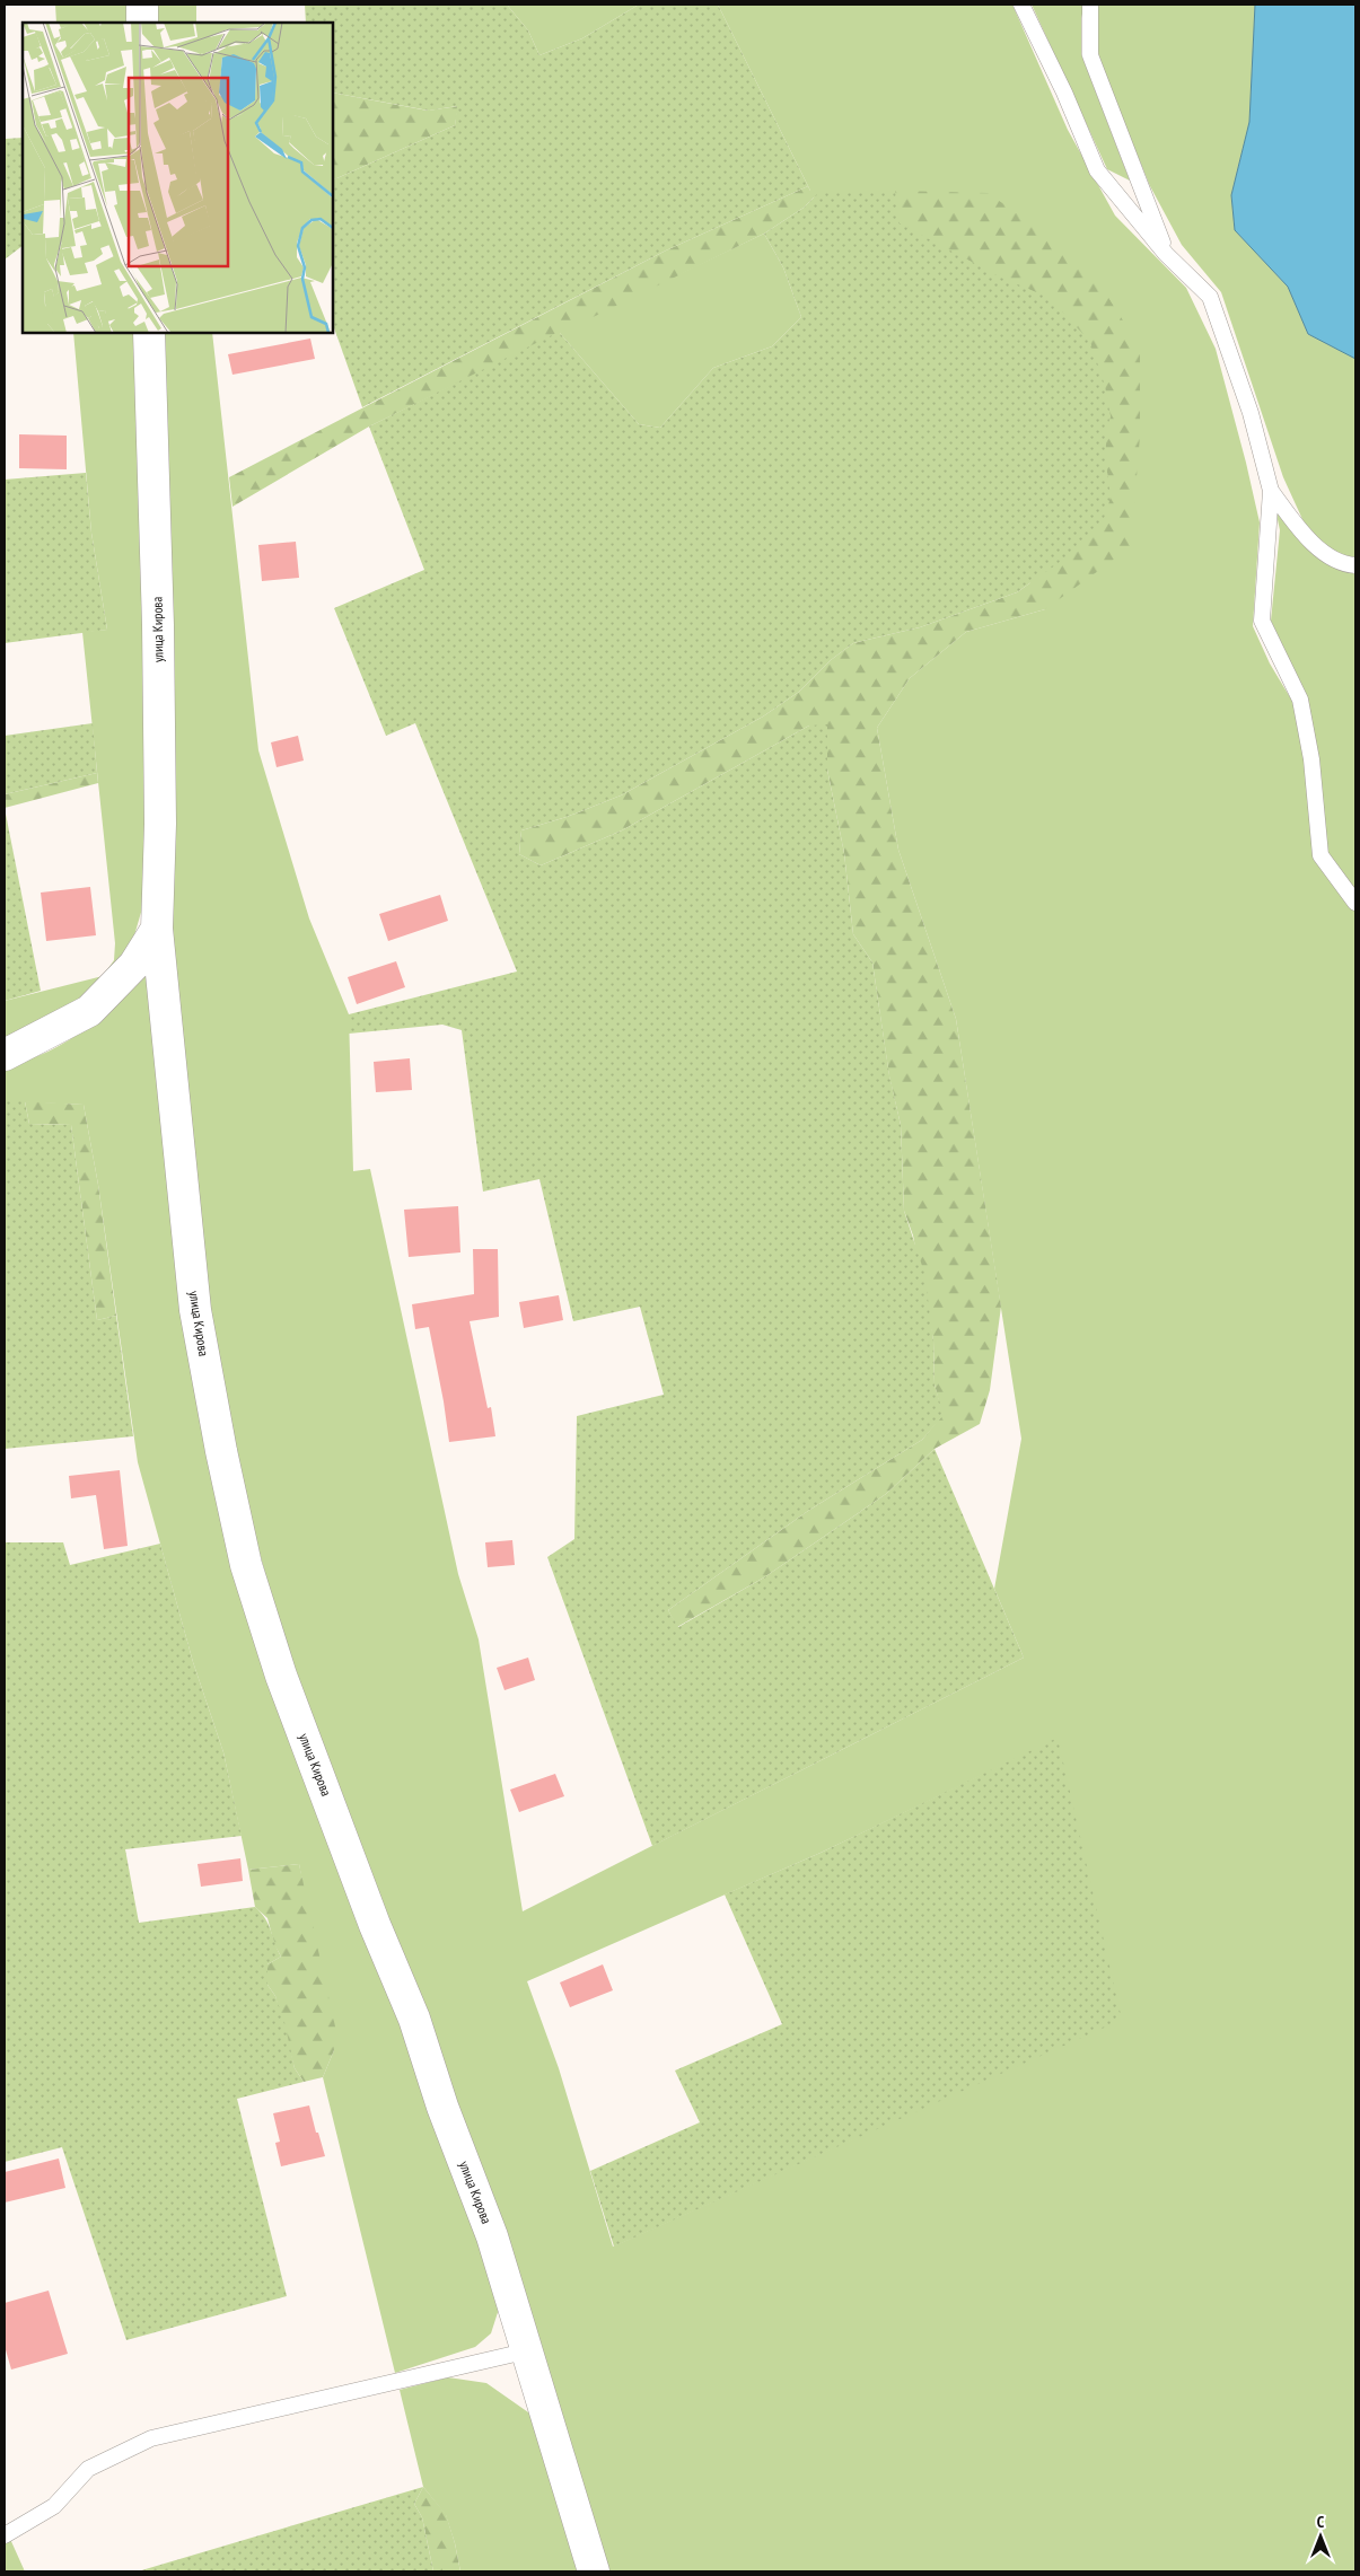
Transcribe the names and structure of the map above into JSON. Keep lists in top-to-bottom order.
{
  "streets": {
    "street": ["улица Кирова"]
  },
  "north": "top"
}
